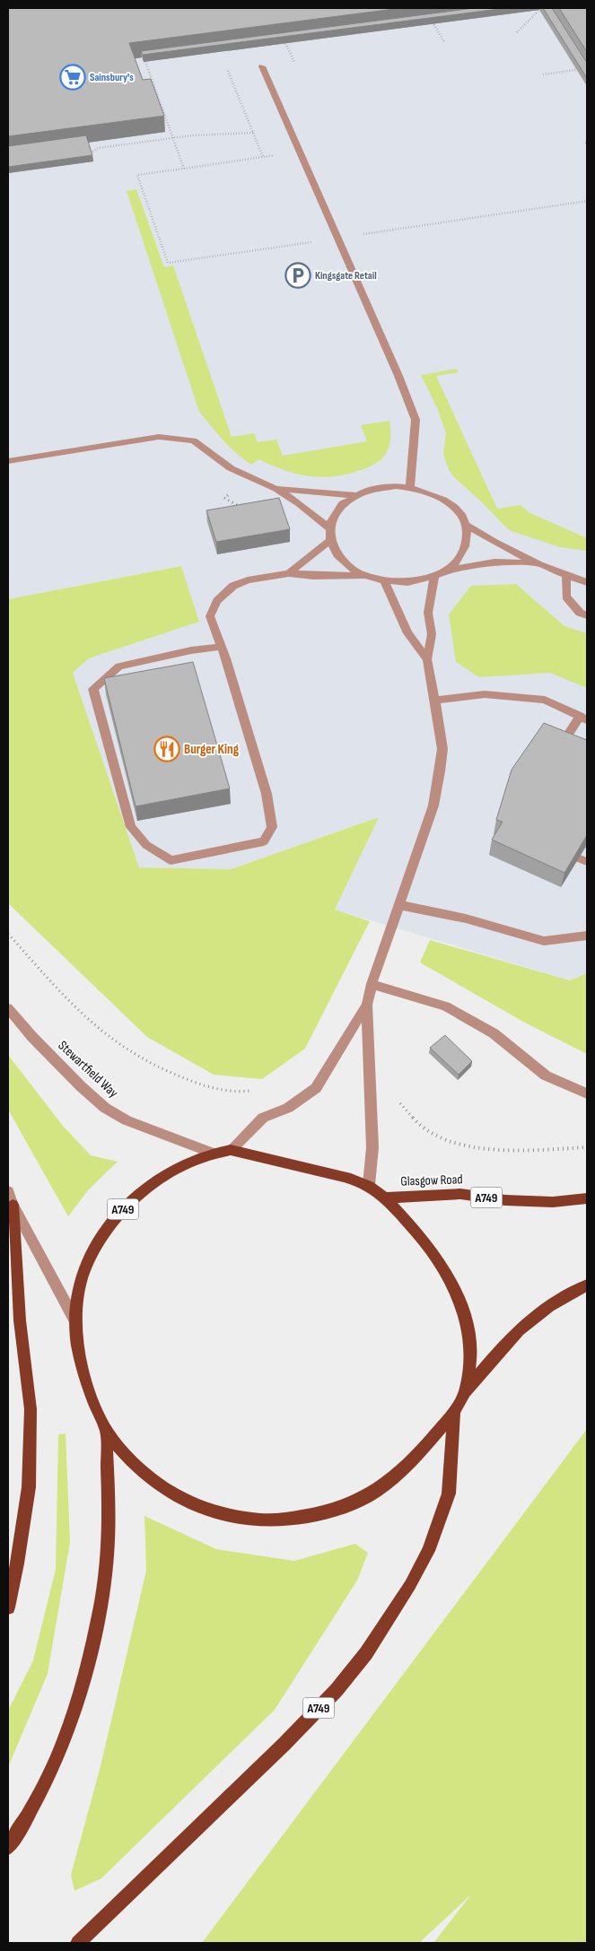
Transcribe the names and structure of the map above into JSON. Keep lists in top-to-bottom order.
{
  "streets": {
    "main road": ["Glasgow Road", "A749"],
    "street": ["Stewartfield Way"]
  },
  "crossings": [
    ["Stewartfield Way", "A749"],
    ["Glasgow Road", "A749"]
  ],
  "places": {
    "supermarket": ["Sainsbury's"],
    "parking": ["Kingsgate Retail"],
    "restaurant": ["Burger King"]
  }
}
